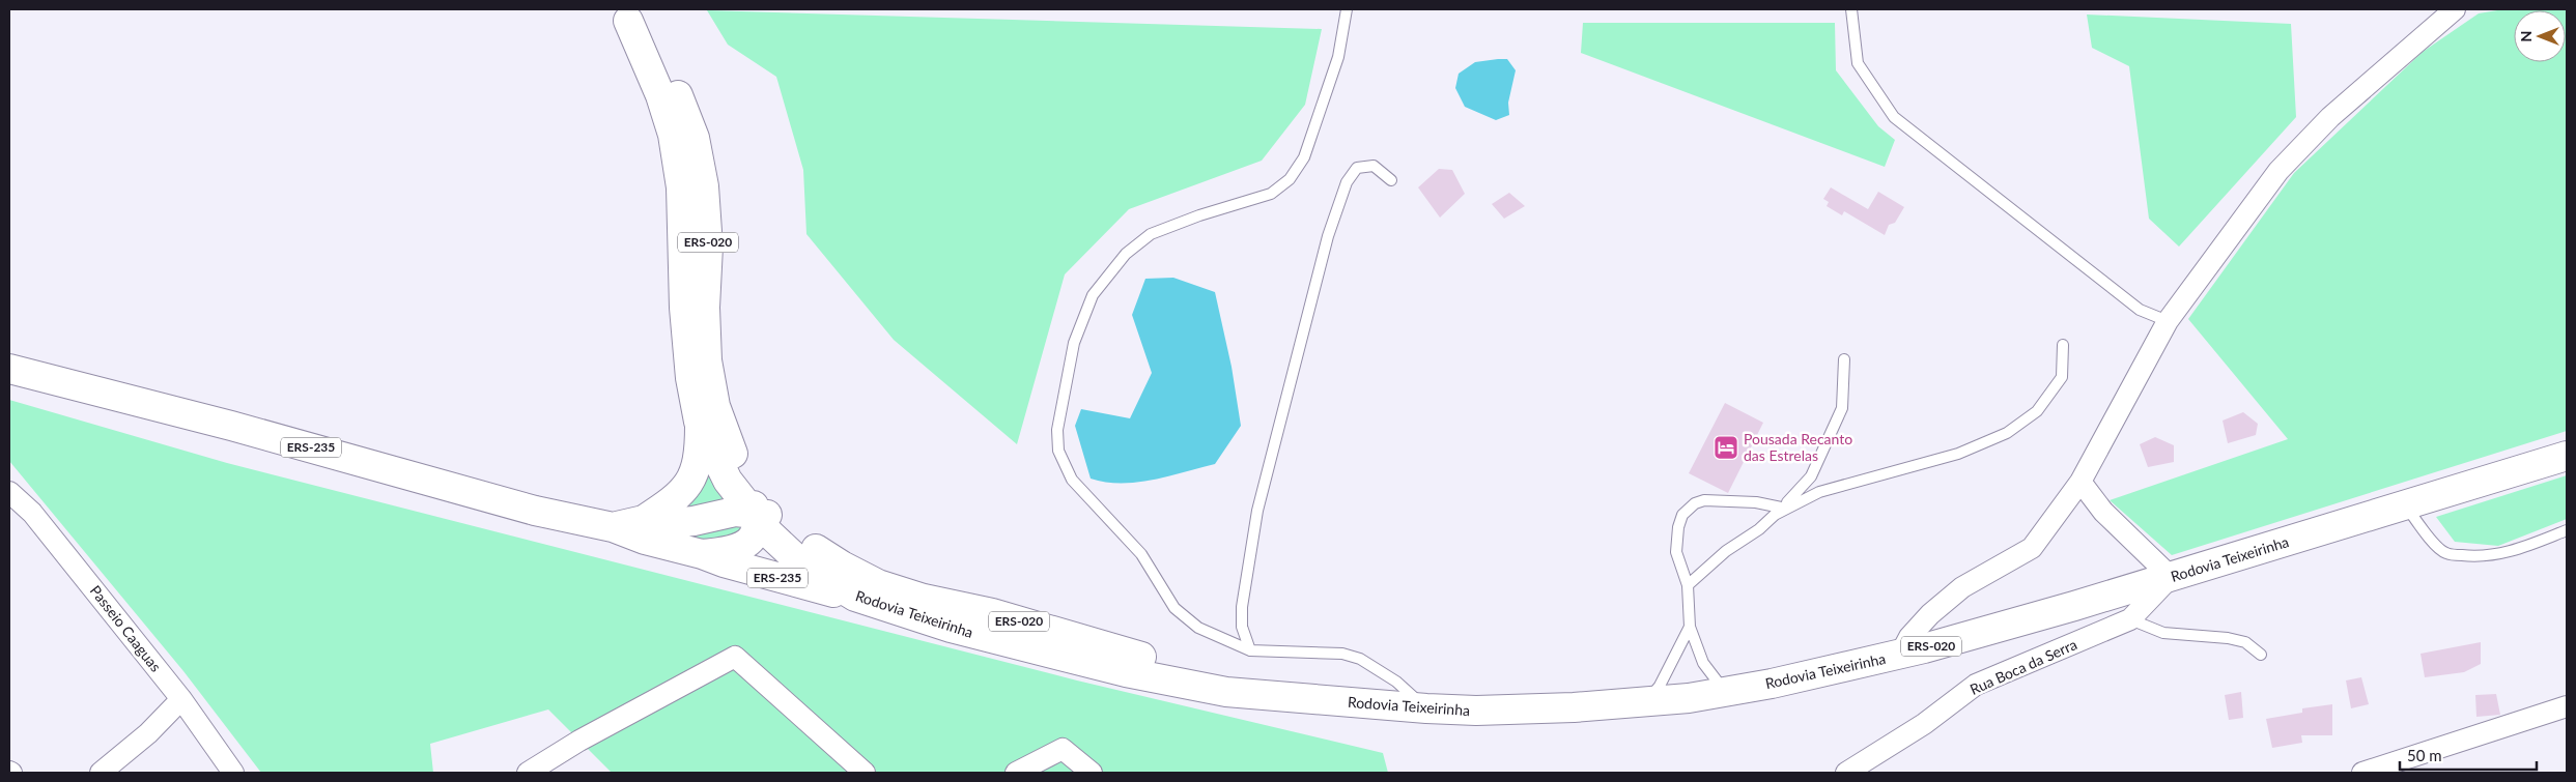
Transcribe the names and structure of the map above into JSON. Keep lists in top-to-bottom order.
{
  "streets": {
    "main road": ["ERS-020", "ERS-235", "Rodovia Teixeirinha"],
    "street": ["Passeio Caaguas", "Rua Boca da Serra"]
  },
  "crossings": [
    ["ERS-235", "Rodovia Teixeirinha"],
    ["Rodovia Teixeirinha", "Rua Boca da Serra"]
  ],
  "places": {
    "hotel": ["Pousada Recanto das Estrelas"]
  },
  "scale_bar": "50 m",
  "north": "left"
}
